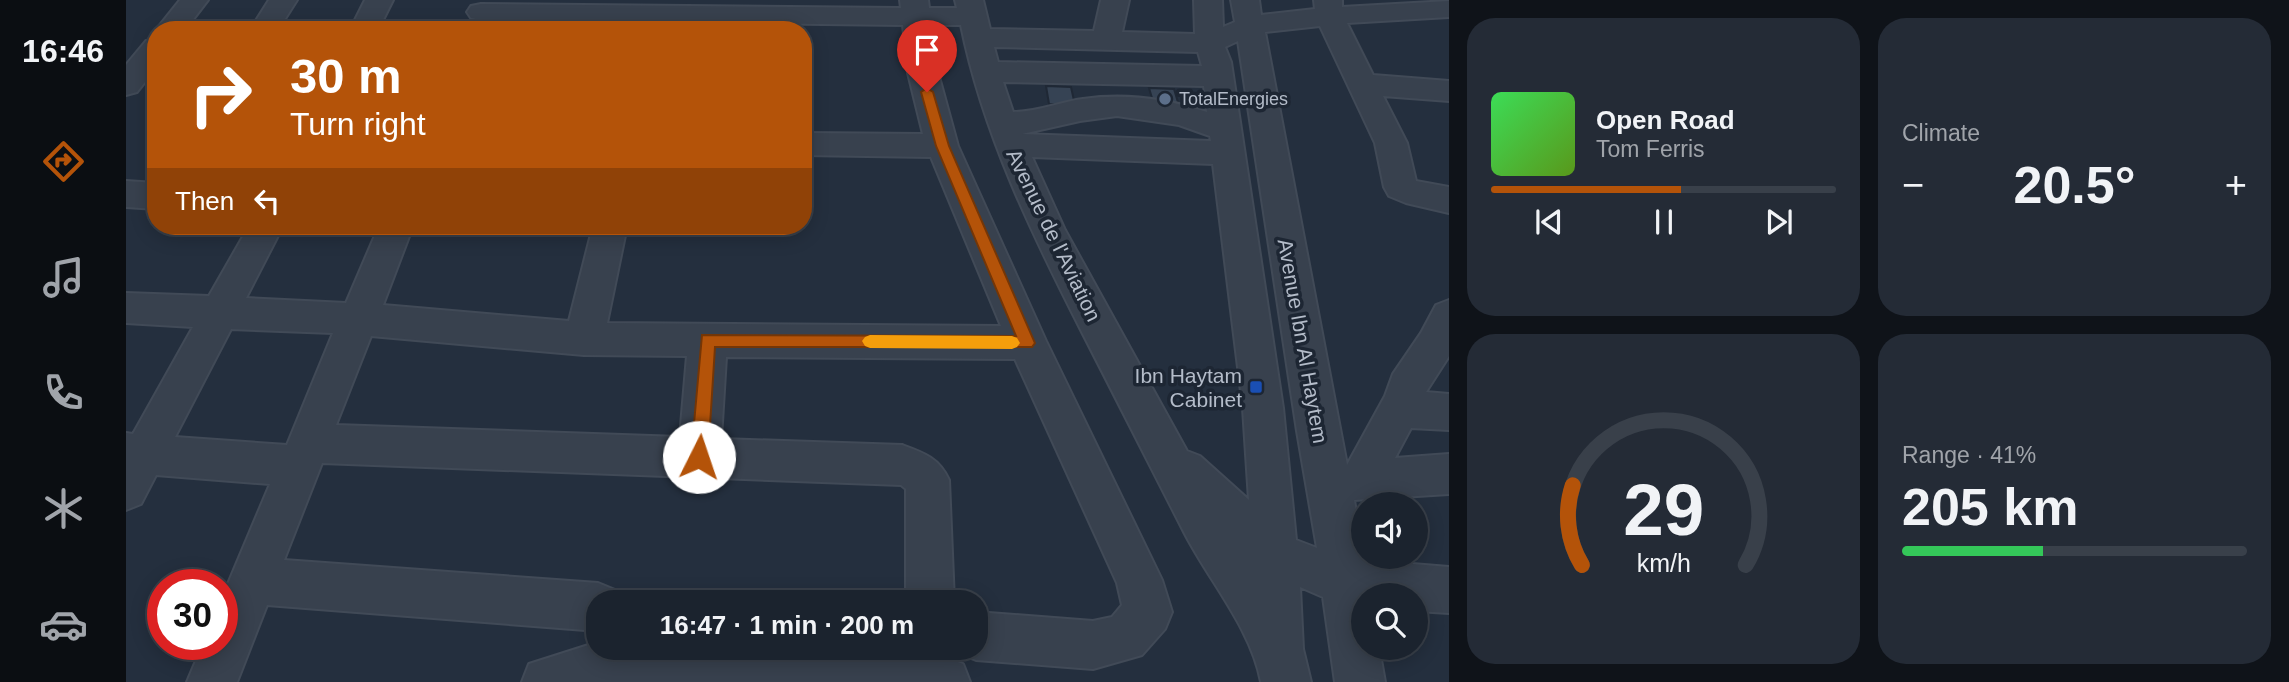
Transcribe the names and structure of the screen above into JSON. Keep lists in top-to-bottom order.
{
  "streets": {
    "street": ["Avenue de l'Aviation", "Avenue Ibn Al Haytem"]
  },
  "crossings": [
    ["Avenue de l'Aviation", "Avenue Ibn Al Haytem"]
  ],
  "places": {
    "other": ["TotalEnergies"],
    "transit": ["Ibn Haytam Cabinet"]
  },
  "page": {
    "tabs": "16:46",
    "tile": [
      "Climate",
      ["Range · 41%", "205 km"]
    ],
    "turn": ["30 m", "Turn right"],
    "song": ["Open Road", "Tom Ferris"],
    "heat": ["−", "20.5°", "+"],
    "then": "Then",
    "limit": "30",
    "trip": "16:47 · 1 min · 200 m",
    "gauge": ["29", "km/h"]
  }
}
